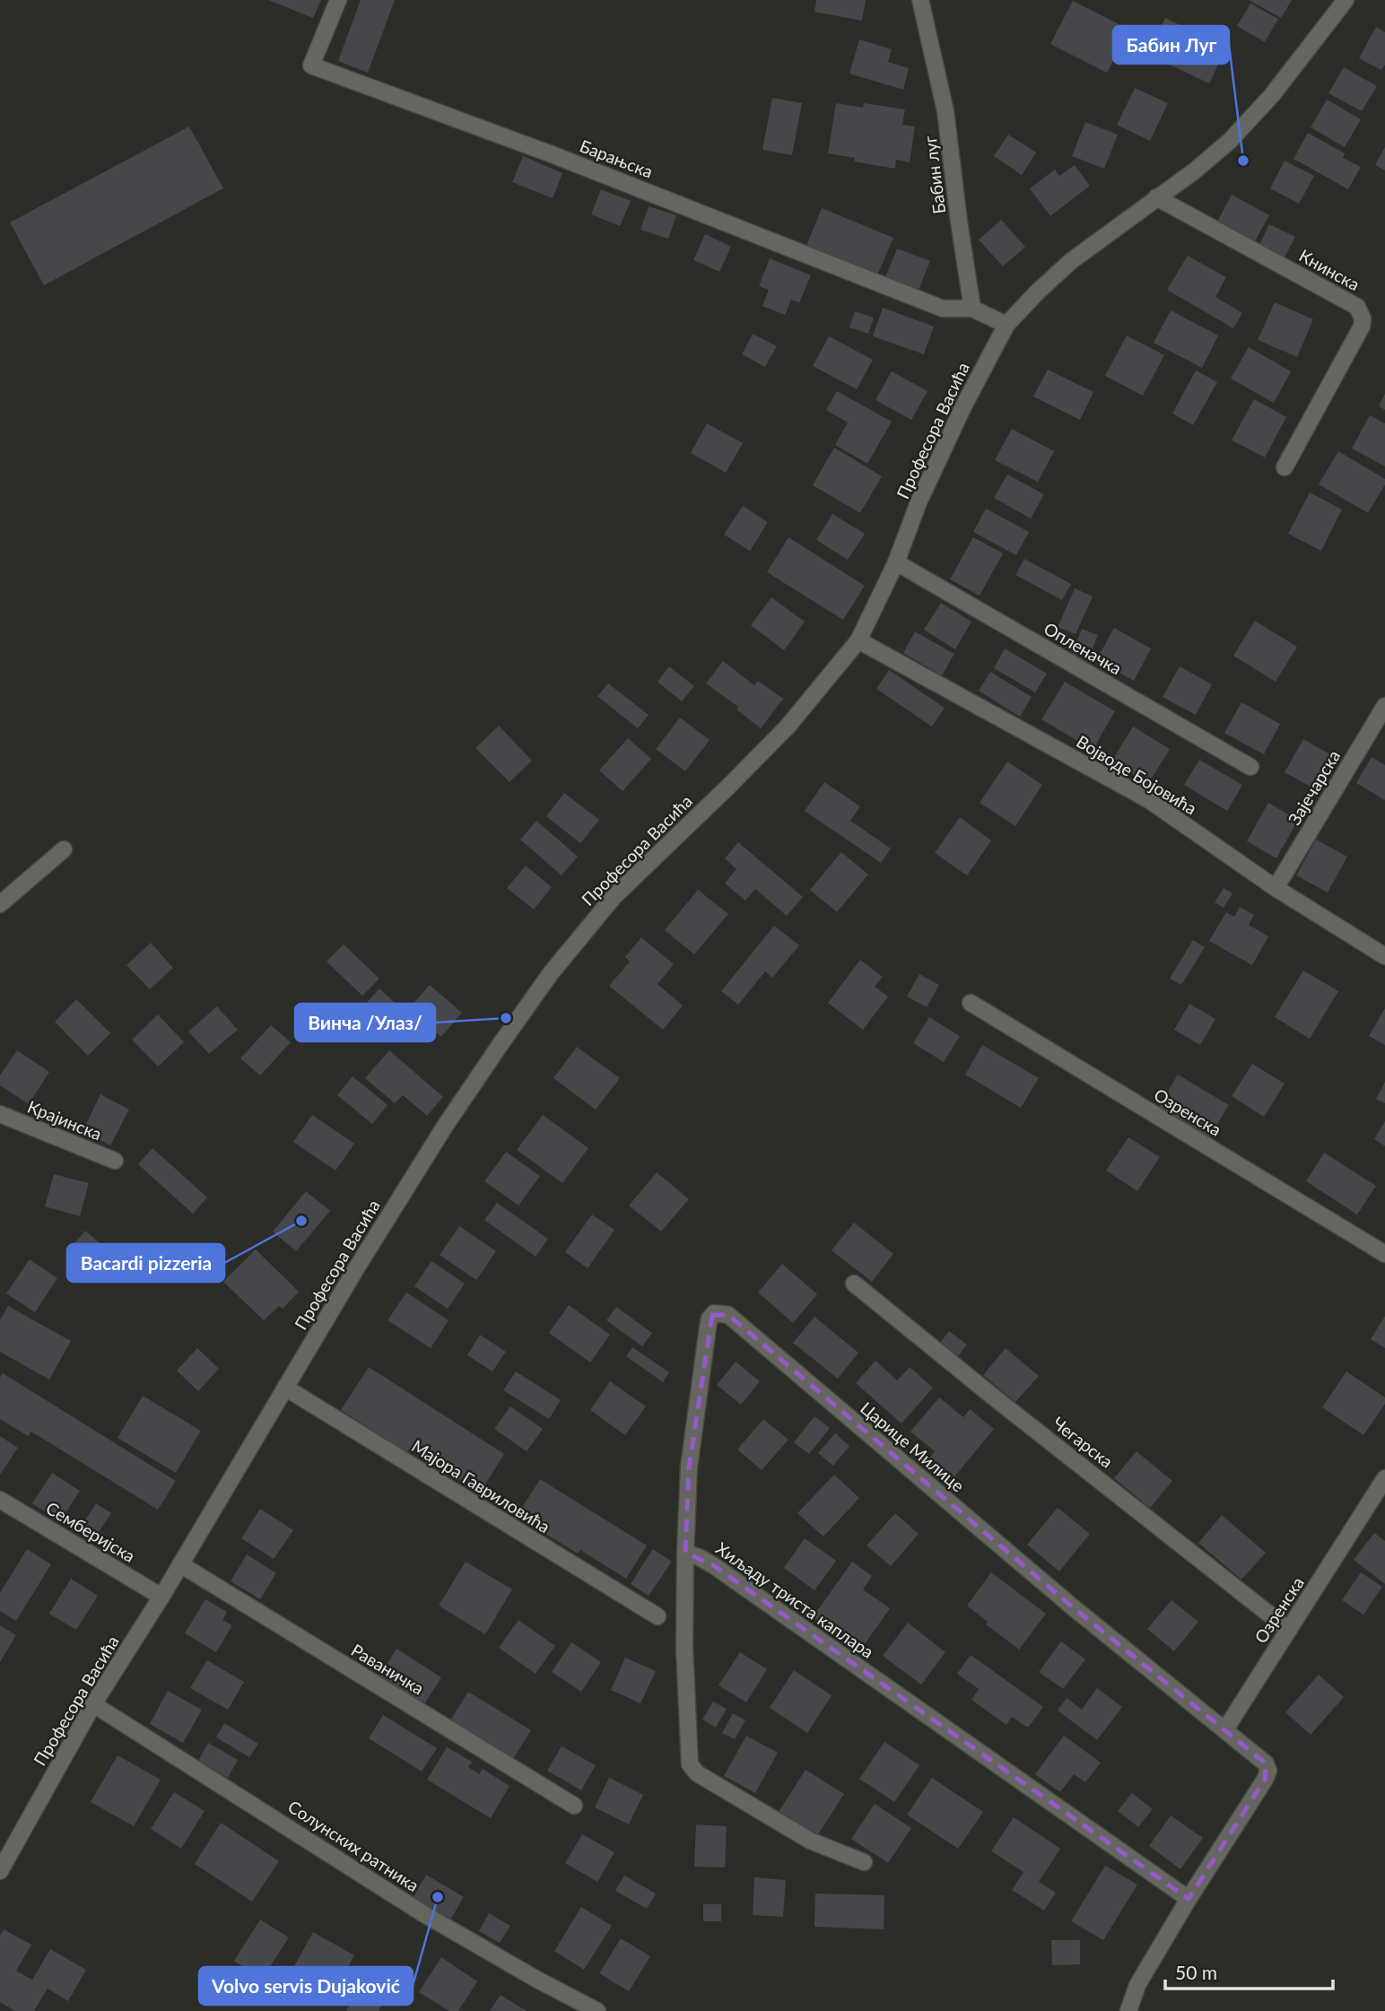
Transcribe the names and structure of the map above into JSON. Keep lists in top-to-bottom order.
{
  "streets": {
    "street": [
      "Барањска",
      "Бабин луг",
      "Книнска",
      "Професора Васића",
      "Опленачка",
      "Војводе Бојовића",
      "Зајечарска",
      "Озренска",
      "Крајинска",
      "Чегарска",
      "Царице Милице",
      "Мајора Гавриловића",
      "Семберијска",
      "Хиљаду триста каплара",
      "Раваничка",
      "Солунских ратника"
    ]
  },
  "crossings": [
    ["Барањска", "Бабин луг"],
    ["Книнска", "Професора Васића"],
    ["Професора Васића", "Опленачка"],
    ["Професора Васића", "Војводе Бојовића"],
    ["Професора Васића", "Мајора Гавриловића"],
    ["Професора Васића", "Семберијска"],
    ["Професора Васића", "Раваничка"],
    ["Професора Васића", "Солунских ратника"],
    ["Војводе Бојовића", "Зајечарска"],
    ["Озренска", "Чегарска"],
    ["Озренска", "Царице Милице"],
    ["Царице Милице", "Хиљаду триста каплара"]
  ],
  "places": [
    "Бабин Луг",
    "Винча /Улаз/",
    "Bacardi pizzeria",
    "Volvo servis Dujaković"
  ],
  "scale_bar": "50 m"
}
